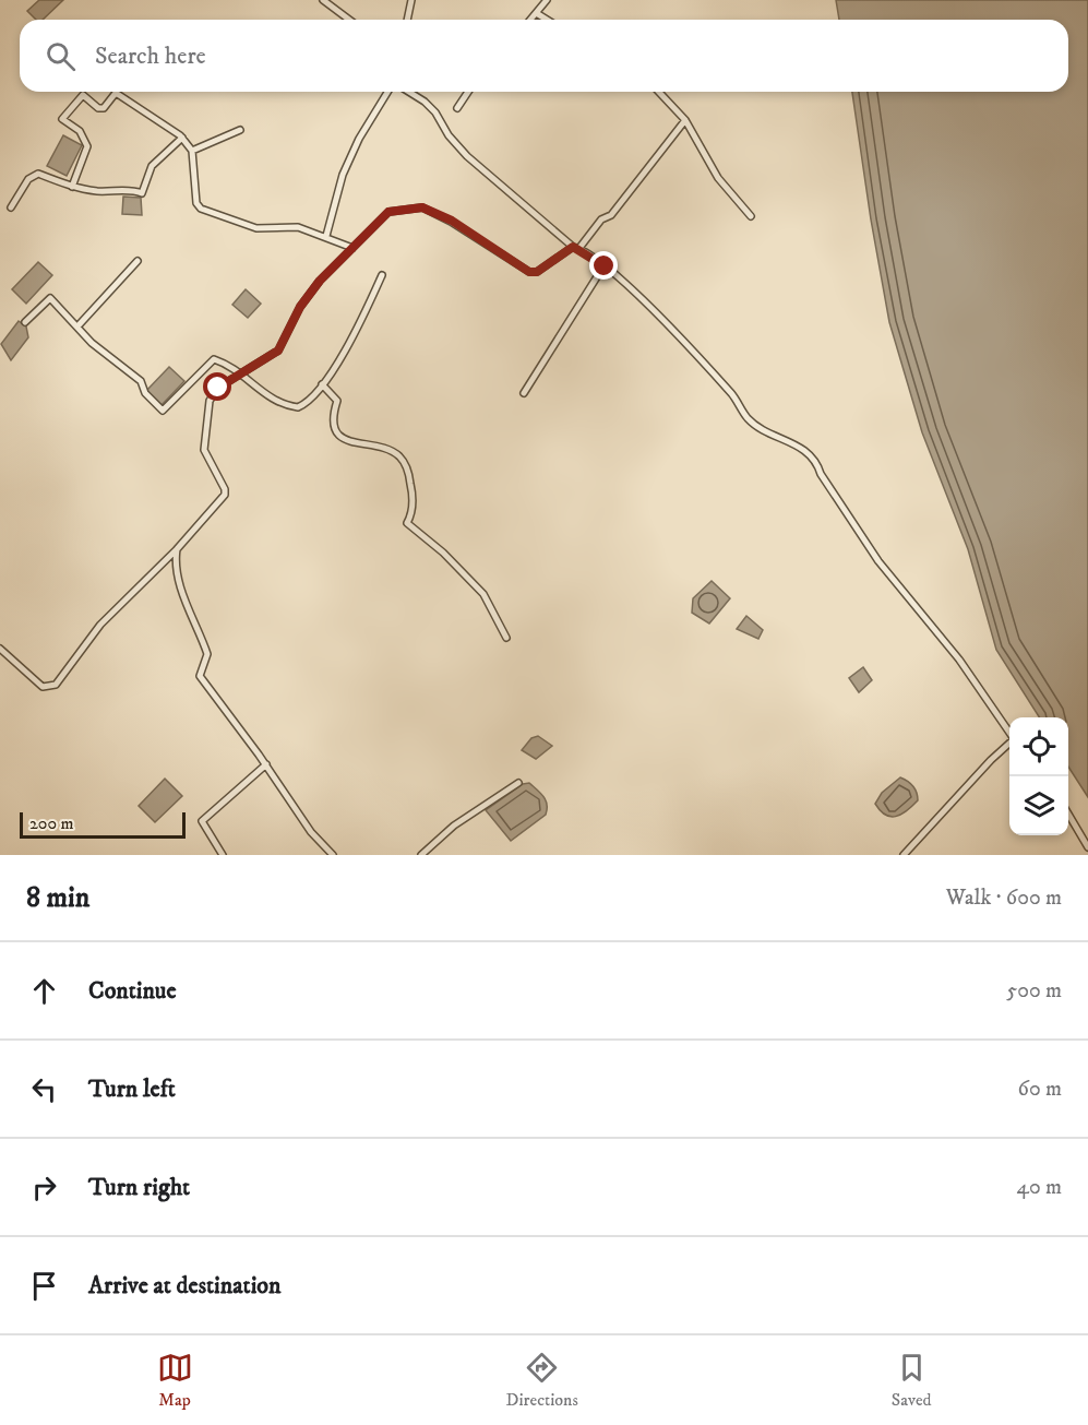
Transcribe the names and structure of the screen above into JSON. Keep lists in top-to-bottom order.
{
  "scale_bar": "200 m",
  "page": {
    "search": "Search here",
    "scale": "200 m",
    "heading": ["8 min", "Walk · 600 m"],
    "list": [
      ["Continue", "500 m"],
      ["Turn left", "60 m"],
      ["Turn right", "40 m"],
      "Arrive at destination"
    ],
    "nav": ["Map", "Directions", "Saved"]
  }
}
